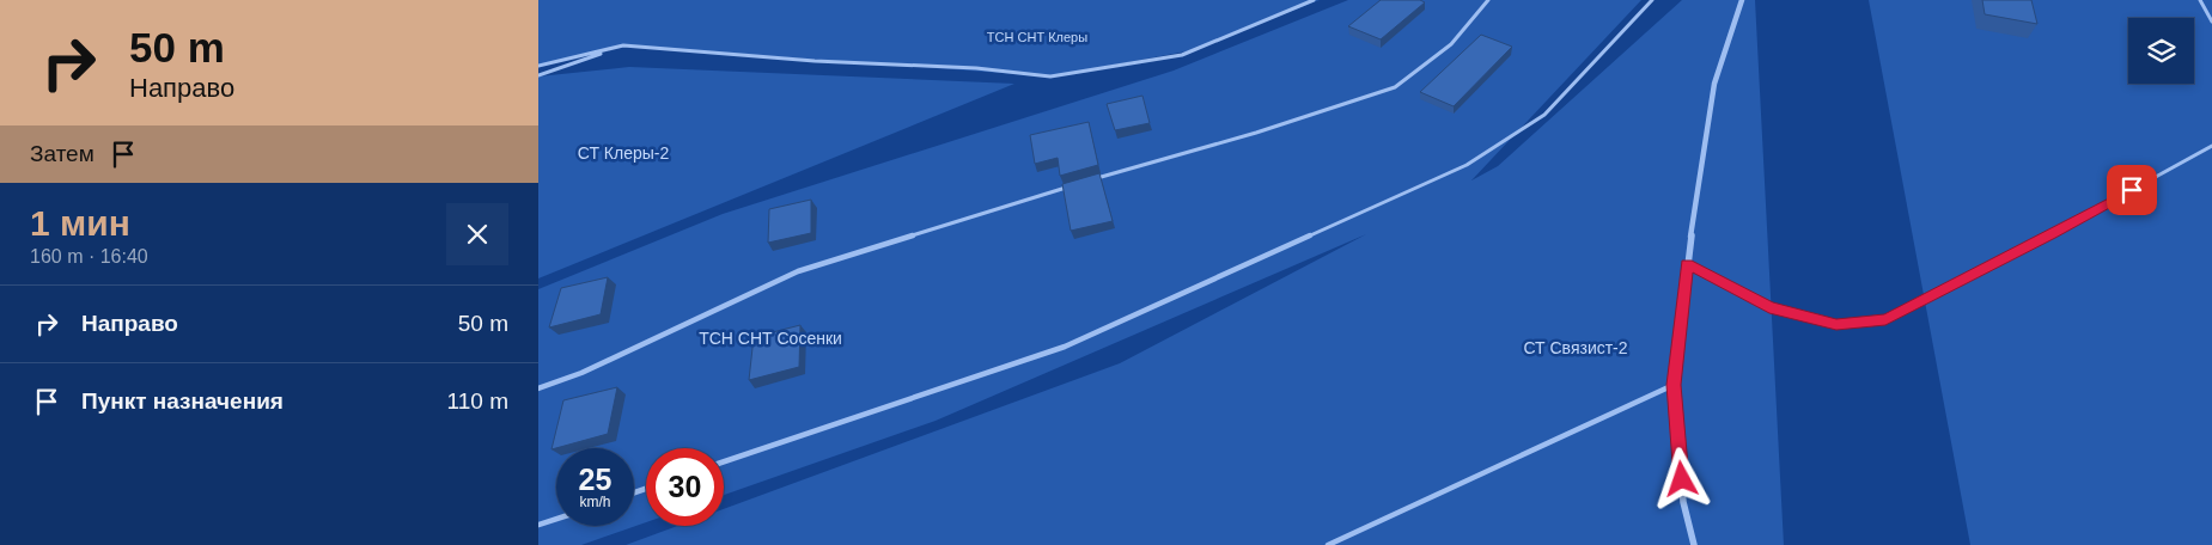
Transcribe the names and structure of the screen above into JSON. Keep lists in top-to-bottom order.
{
  "parks": [
    "ТСН СНТ Клеры",
    "СТ Клеры-2",
    "ТСН СНТ Сосенки",
    "СТ Связист-2"
  ],
  "page": {
    "turn": ["50 m", "Направо"],
    "then": "Затем",
    "heading": ["1 мин", "160 m · 16:40"],
    "list": [
      {
        "name": "Направо",
        "value": "50 m"
      },
      {
        "name": "Пункт назначения",
        "value": "110 m"
      }
    ],
    "speed": "25 km/h",
    "limit": "30"
  }
}
